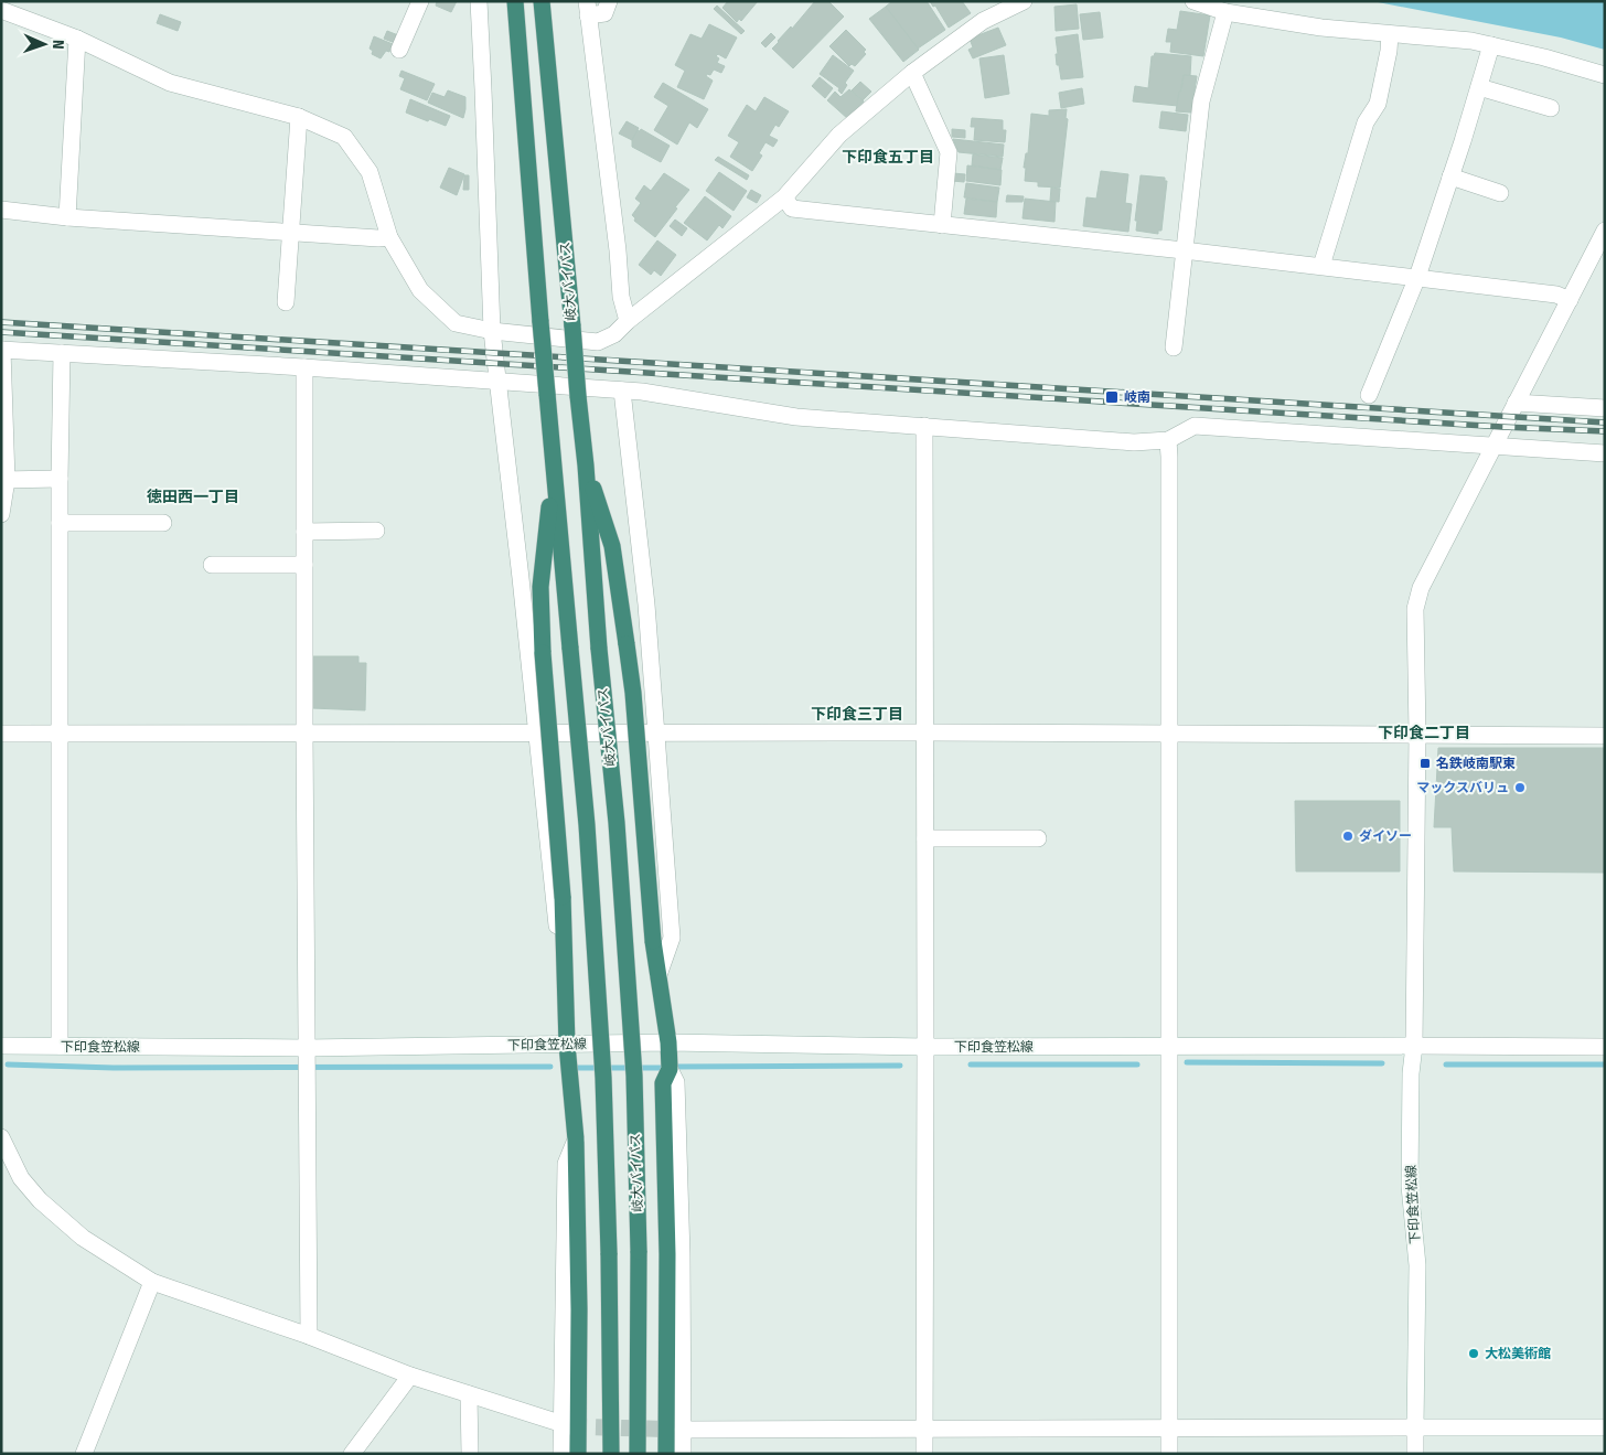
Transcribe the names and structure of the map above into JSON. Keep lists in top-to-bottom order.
{
  "streets": {
    "highway": ["岐大バイパス"],
    "street": ["下印食笠松線"]
  },
  "districts": [
    "下印食五丁目",
    "徳田西一丁目",
    "下印食三丁目",
    "下印食二丁目"
  ],
  "places": {
    "transit": ["岐南", "名鉄岐南駅東"],
    "other": ["マックスバリュ", "ダイソー", "大松美術館"]
  },
  "north": "right"
}
